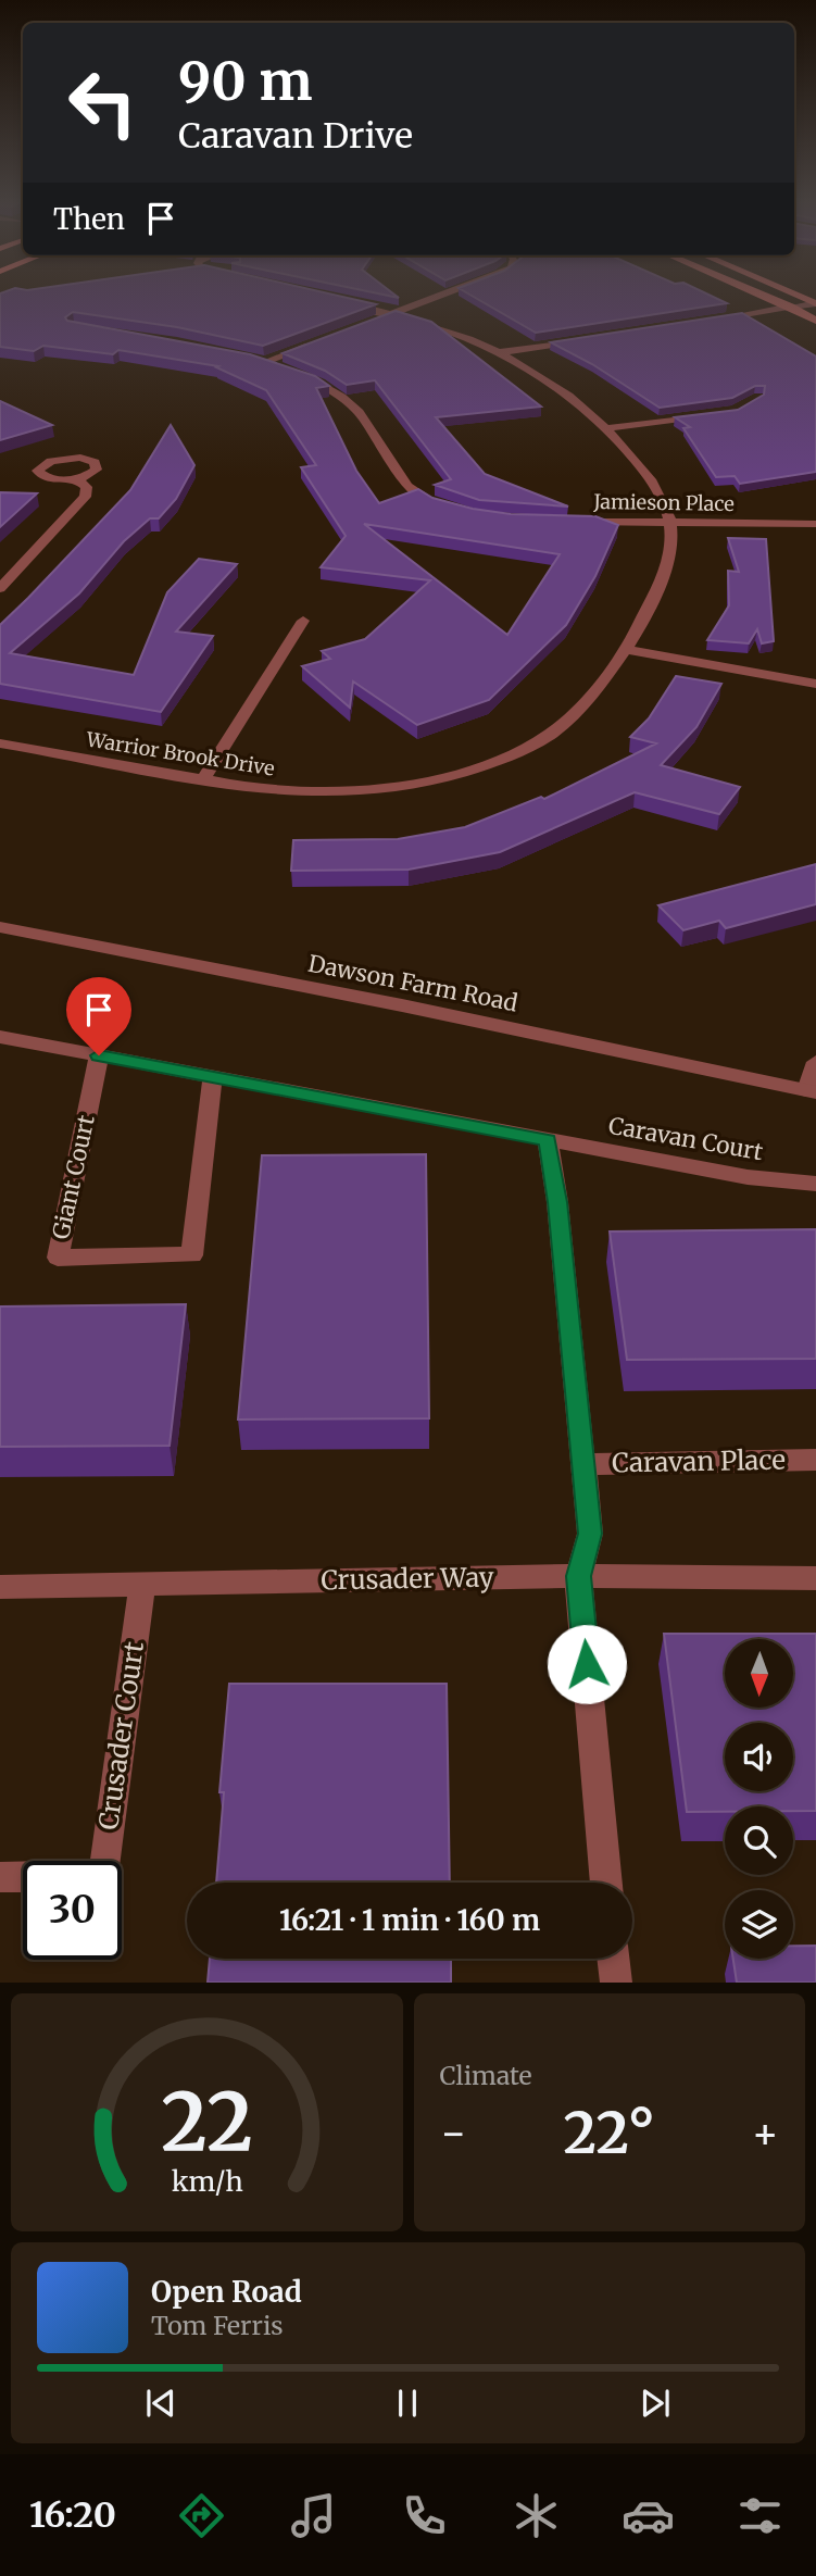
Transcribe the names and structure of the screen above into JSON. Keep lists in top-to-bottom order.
{
  "streets": {
    "street": [
      "Jamieson Place",
      "Warrior Brook Drive",
      "Dawson Farm Road",
      "Caravan Court",
      "Giant Court",
      "Caravan Place",
      "Crusader Way",
      "Crusader Court"
    ]
  },
  "crossings": [
    ["Jamieson Place", "Warrior Brook Drive"],
    ["Caravan Court", "Giant Court"],
    ["Crusader Way", "Crusader Court"]
  ],
  "north": "bottom",
  "page": {
    "turn": ["90 m", "Caravan Drive"],
    "then": "Then",
    "limit": "30",
    "trip": "16:21 · 1 min · 160 m",
    "tile": "Climate",
    "heat": ["−", "22°", "+"],
    "song": ["Open Road", "Tom Ferris"],
    "tabs": "16:20",
    "gauge": ["22", "km/h"]
  }
}
